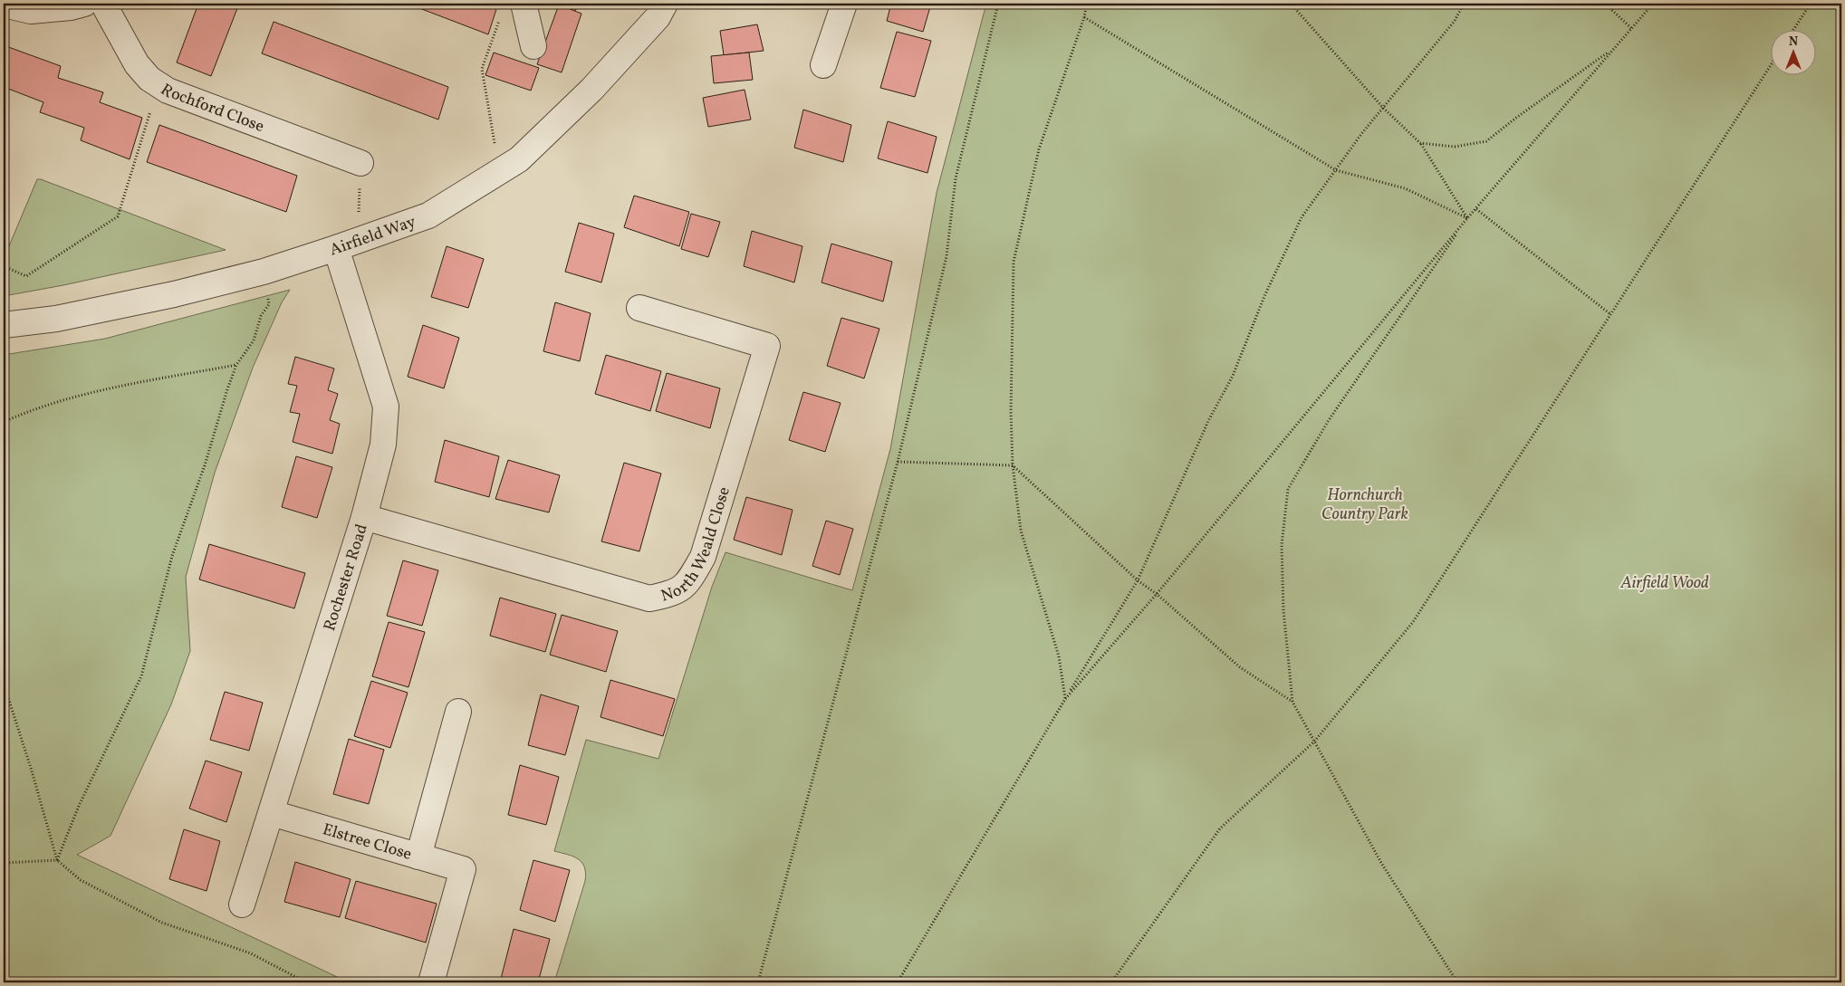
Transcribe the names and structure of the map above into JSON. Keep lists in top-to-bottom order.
{
  "streets": {
    "street": [
      "Rochford Close",
      "Airfield Way",
      "North Weald Close",
      "Rochester Road",
      "Elstree Close"
    ]
  },
  "crossings": [
    ["Airfield Way", "Rochester Road"],
    ["North Weald Close", "Rochester Road"],
    ["Rochester Road", "Elstree Close"]
  ],
  "parks": ["Hornchurch Country Park", "Airfield Wood"],
  "north": "top"
}
